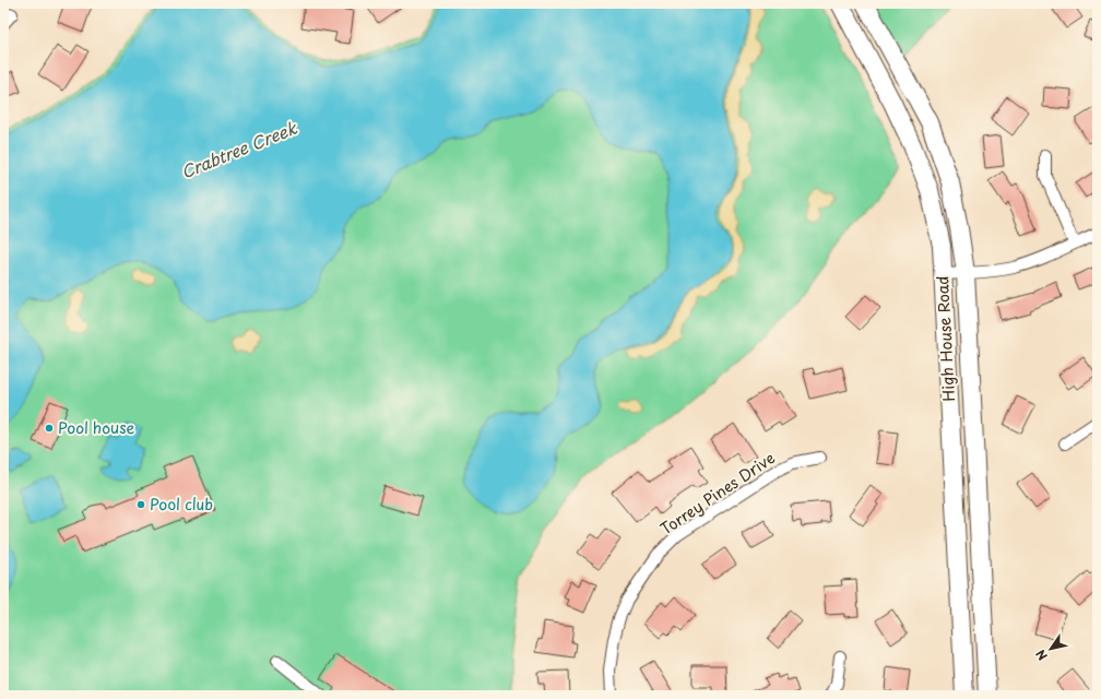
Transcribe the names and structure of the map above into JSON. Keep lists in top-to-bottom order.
{
  "streets": {
    "main road": ["High House Road"],
    "street": ["Torrey Pines Drive"]
  },
  "water": ["Crabtree Creek"],
  "places": ["Pool house", "Pool club"],
  "north": "bottom left"
}
